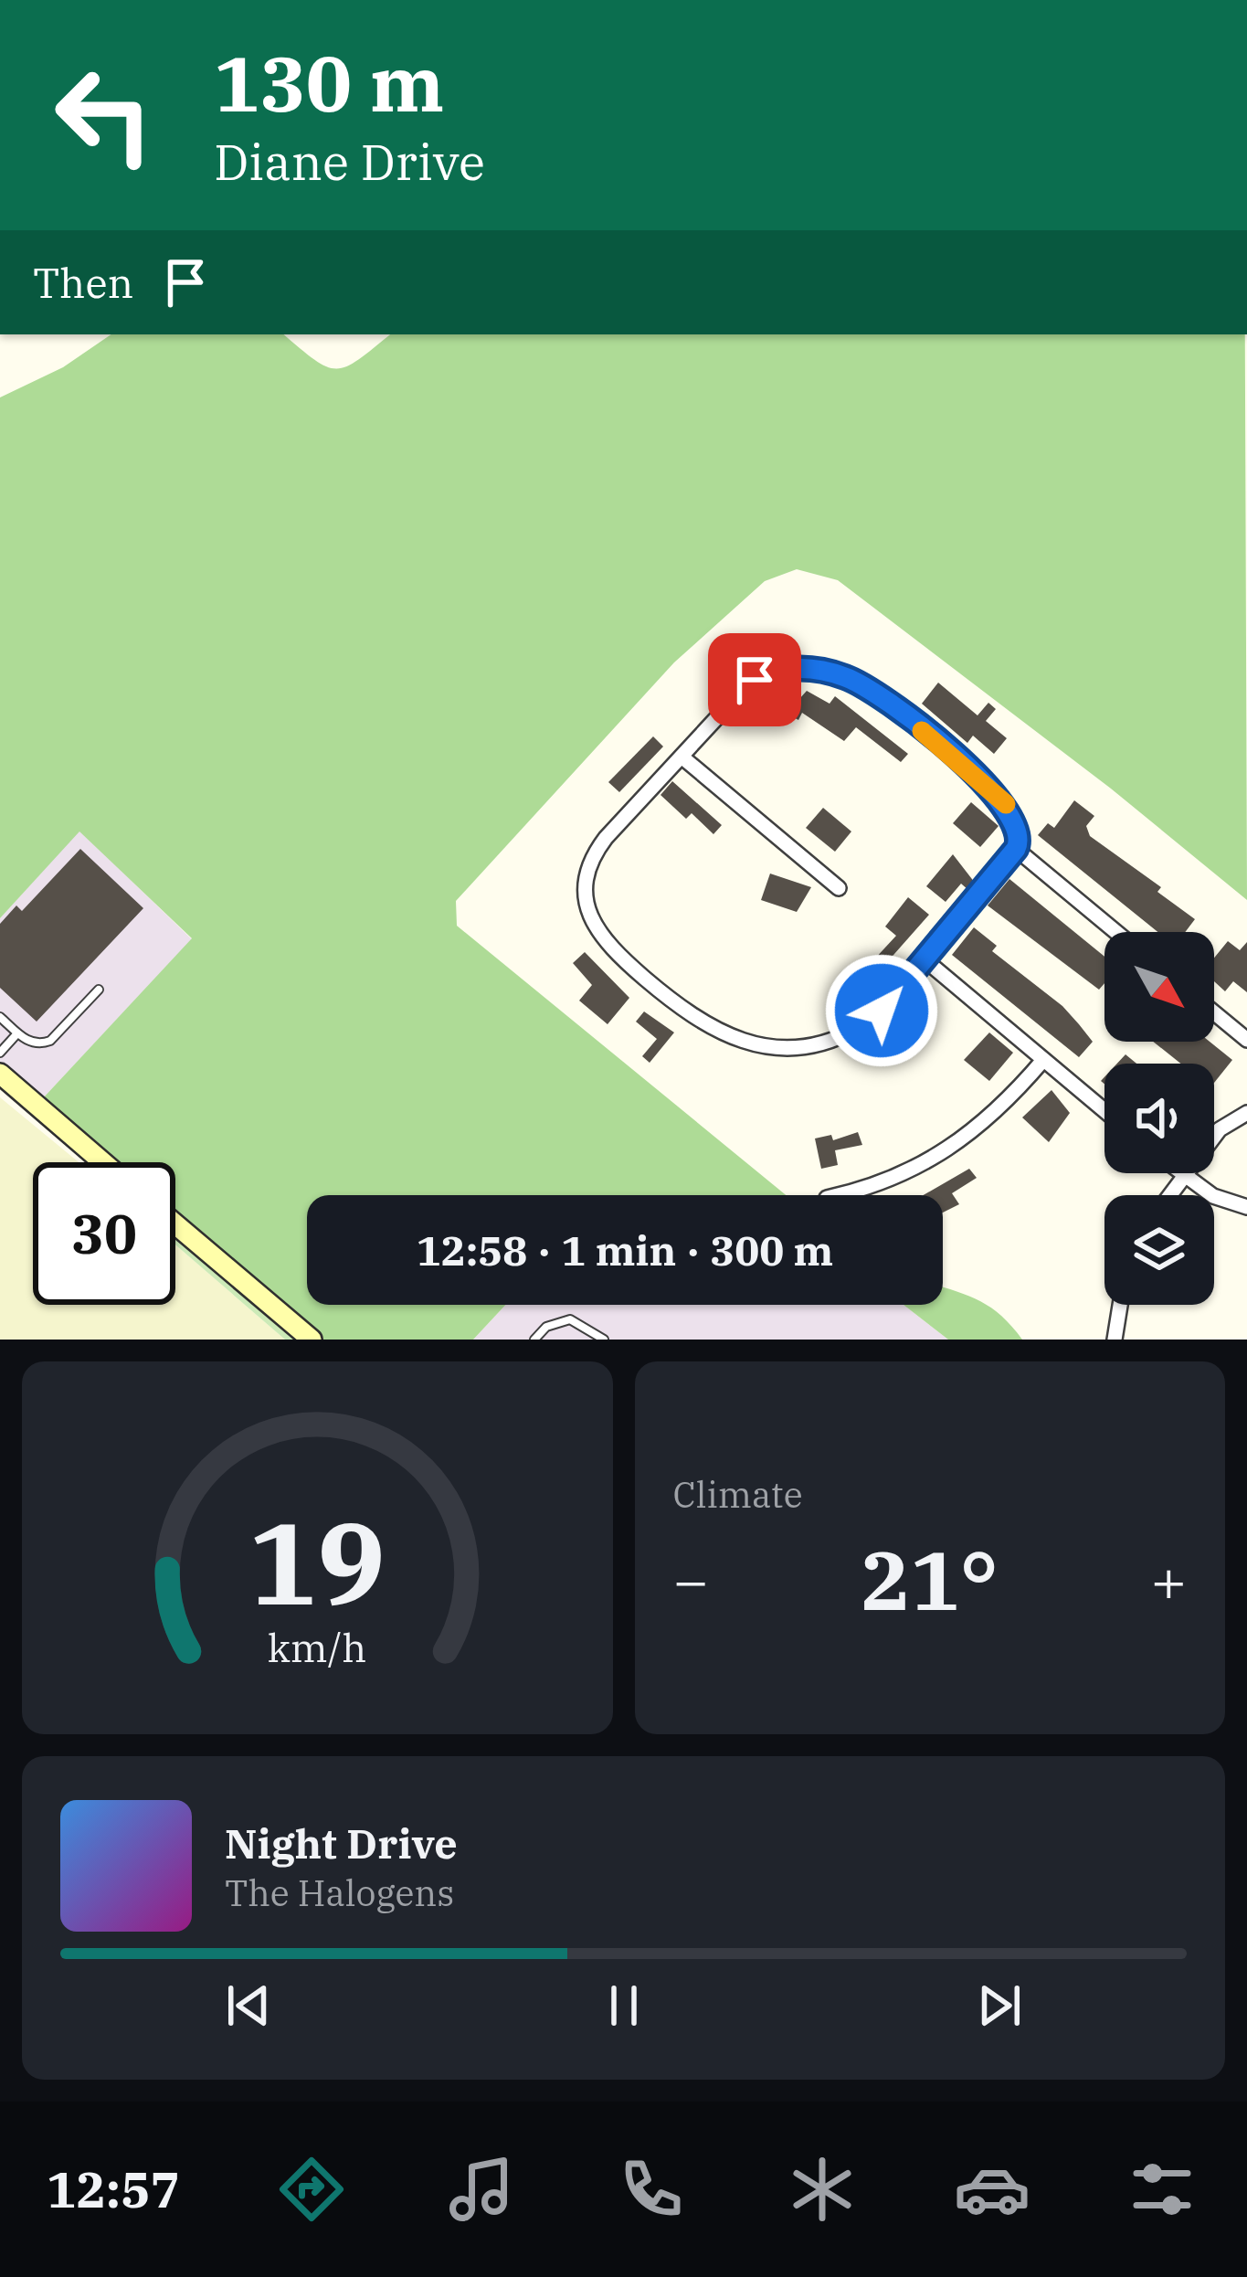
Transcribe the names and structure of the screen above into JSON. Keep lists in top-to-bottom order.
{
  "north": "bottom right",
  "page": {
    "turn": ["130 m", "Diane Drive"],
    "then": "Then",
    "limit": "30",
    "trip": "12:58 · 1 min · 300 m",
    "tile": "Climate",
    "heat": ["−", "21°", "+"],
    "song": ["Night Drive", "The Halogens"],
    "tabs": "12:57",
    "gauge": ["19", "km/h"]
  }
}
